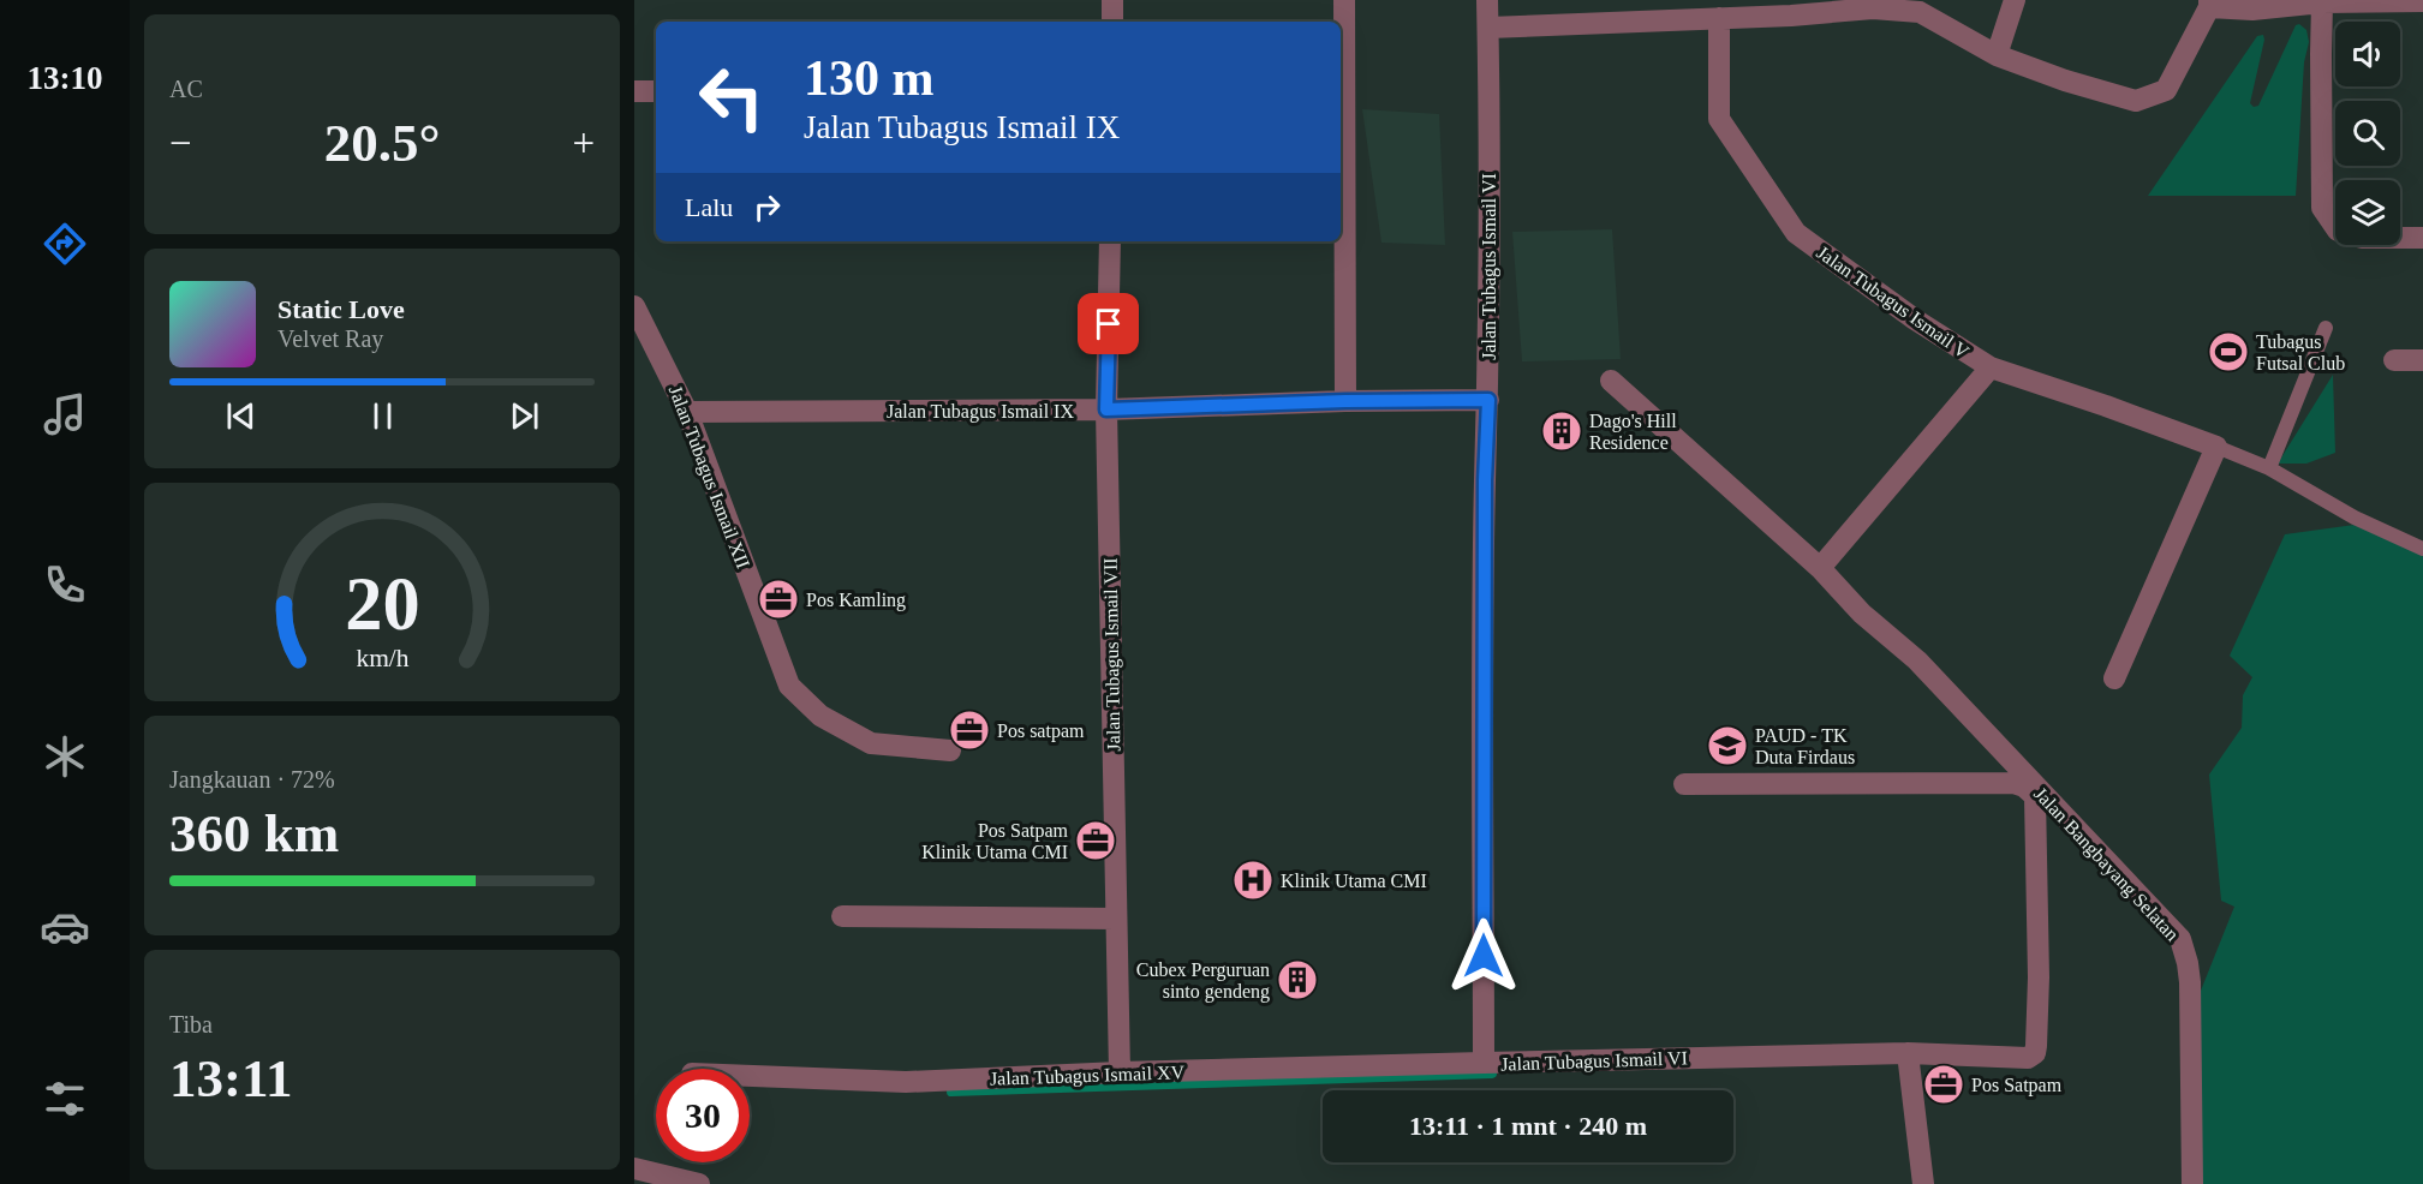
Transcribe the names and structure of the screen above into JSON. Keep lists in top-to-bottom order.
{
  "streets": {
    "street": [
      "Jalan Tubagus Ismail VI",
      "Jalan Tubagus Ismail V",
      "Jalan Tubagus Ismail IX",
      "Jalan Tubagus Ismail XII",
      "Jalan Tubagus Ismail VII",
      "Jalan Bangbayang Selatan",
      "Jalan Tubagus Ismail XV"
    ]
  },
  "crossings": [
    ["Jalan Tubagus Ismail VI", "Jalan Tubagus Ismail IX"],
    ["Jalan Tubagus Ismail VI", "Jalan Bangbayang Selatan"],
    ["Jalan Tubagus Ismail VI", "Jalan Tubagus Ismail XV"],
    ["Jalan Tubagus Ismail IX", "Jalan Tubagus Ismail XII"],
    ["Jalan Tubagus Ismail IX", "Jalan Tubagus Ismail VII"],
    ["Jalan Tubagus Ismail VII", "Jalan Tubagus Ismail XV"]
  ],
  "places": {
    "sports": ["Tubagus Futsal Club"],
    "building": ["Dago's Hill Residence", "Cubex Perguruan sinto gendeng"],
    "office": [
      "Pos Kamling",
      "Pos satpam",
      "Pos Satpam Klinik Utama CMI",
      "Pos Satpam"
    ],
    "school or university": ["PAUD - TK Duta Firdaus"],
    "hospital": ["Klinik Utama CMI"]
  },
  "page": {
    "tabs": "13:10",
    "tile": [
      "AC",
      ["Jangkauan · 72%", "360 km"],
      ["Tiba", "13:11"]
    ],
    "turn": ["130 m", "Jalan Tubagus Ismail IX"],
    "heat": ["−", "20.5°", "+"],
    "then": "Lalu",
    "song": ["Static Love", "Velvet Ray"],
    "limit": "30",
    "trip": "13:11 · 1 mnt · 240 m",
    "gauge": ["20", "km/h"]
  }
}
